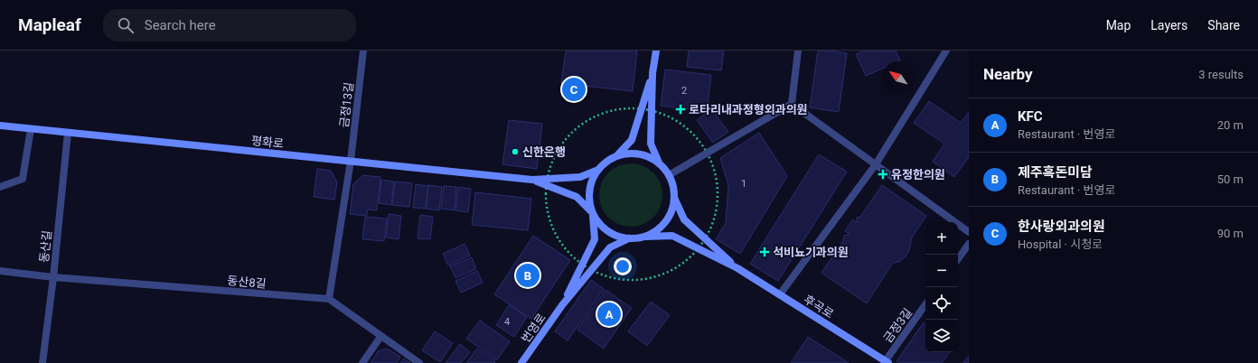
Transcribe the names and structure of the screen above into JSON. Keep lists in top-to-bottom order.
{
  "streets": {
    "street": [
      "금정13길",
      "평화로",
      "동산길",
      "동산8길",
      "후곡로",
      "금정3길",
      "번영로"
    ]
  },
  "crossings": [
    ["금정13길", "평화로"],
    ["금정13길", "동산8길"],
    ["평화로", "동산길"],
    ["동산길", "동산8길"],
    ["후곡로", "금정3길"]
  ],
  "places": {
    "health": ["로타리내과정형외과의원", "유정한의원", "석비뇨기과의원"],
    "other": ["신한은행"]
  },
  "house_numbers": ["2", "1", "4"],
  "north": "top left",
  "page": {
    "header": "Mapleaf",
    "search": "Search here",
    "nav": ["Map", "Layers", "Share"],
    "heading": ["Nearby", "3 results"],
    "pins": ["C", "B", "A"],
    "list": [
      {
        "mark": "A",
        "name": "KFC",
        "note": "Restaurant · 번영로",
        "value": "20 m"
      },
      {
        "mark": "B",
        "name": "제주흑돈미담",
        "note": "Restaurant · 번영로",
        "value": "50 m"
      },
      {
        "mark": "C",
        "name": "한사랑외과의원",
        "note": "Hospital · 시청로",
        "value": "90 m"
      }
    ],
    "map_buttons": ["+", "−"]
  }
}
